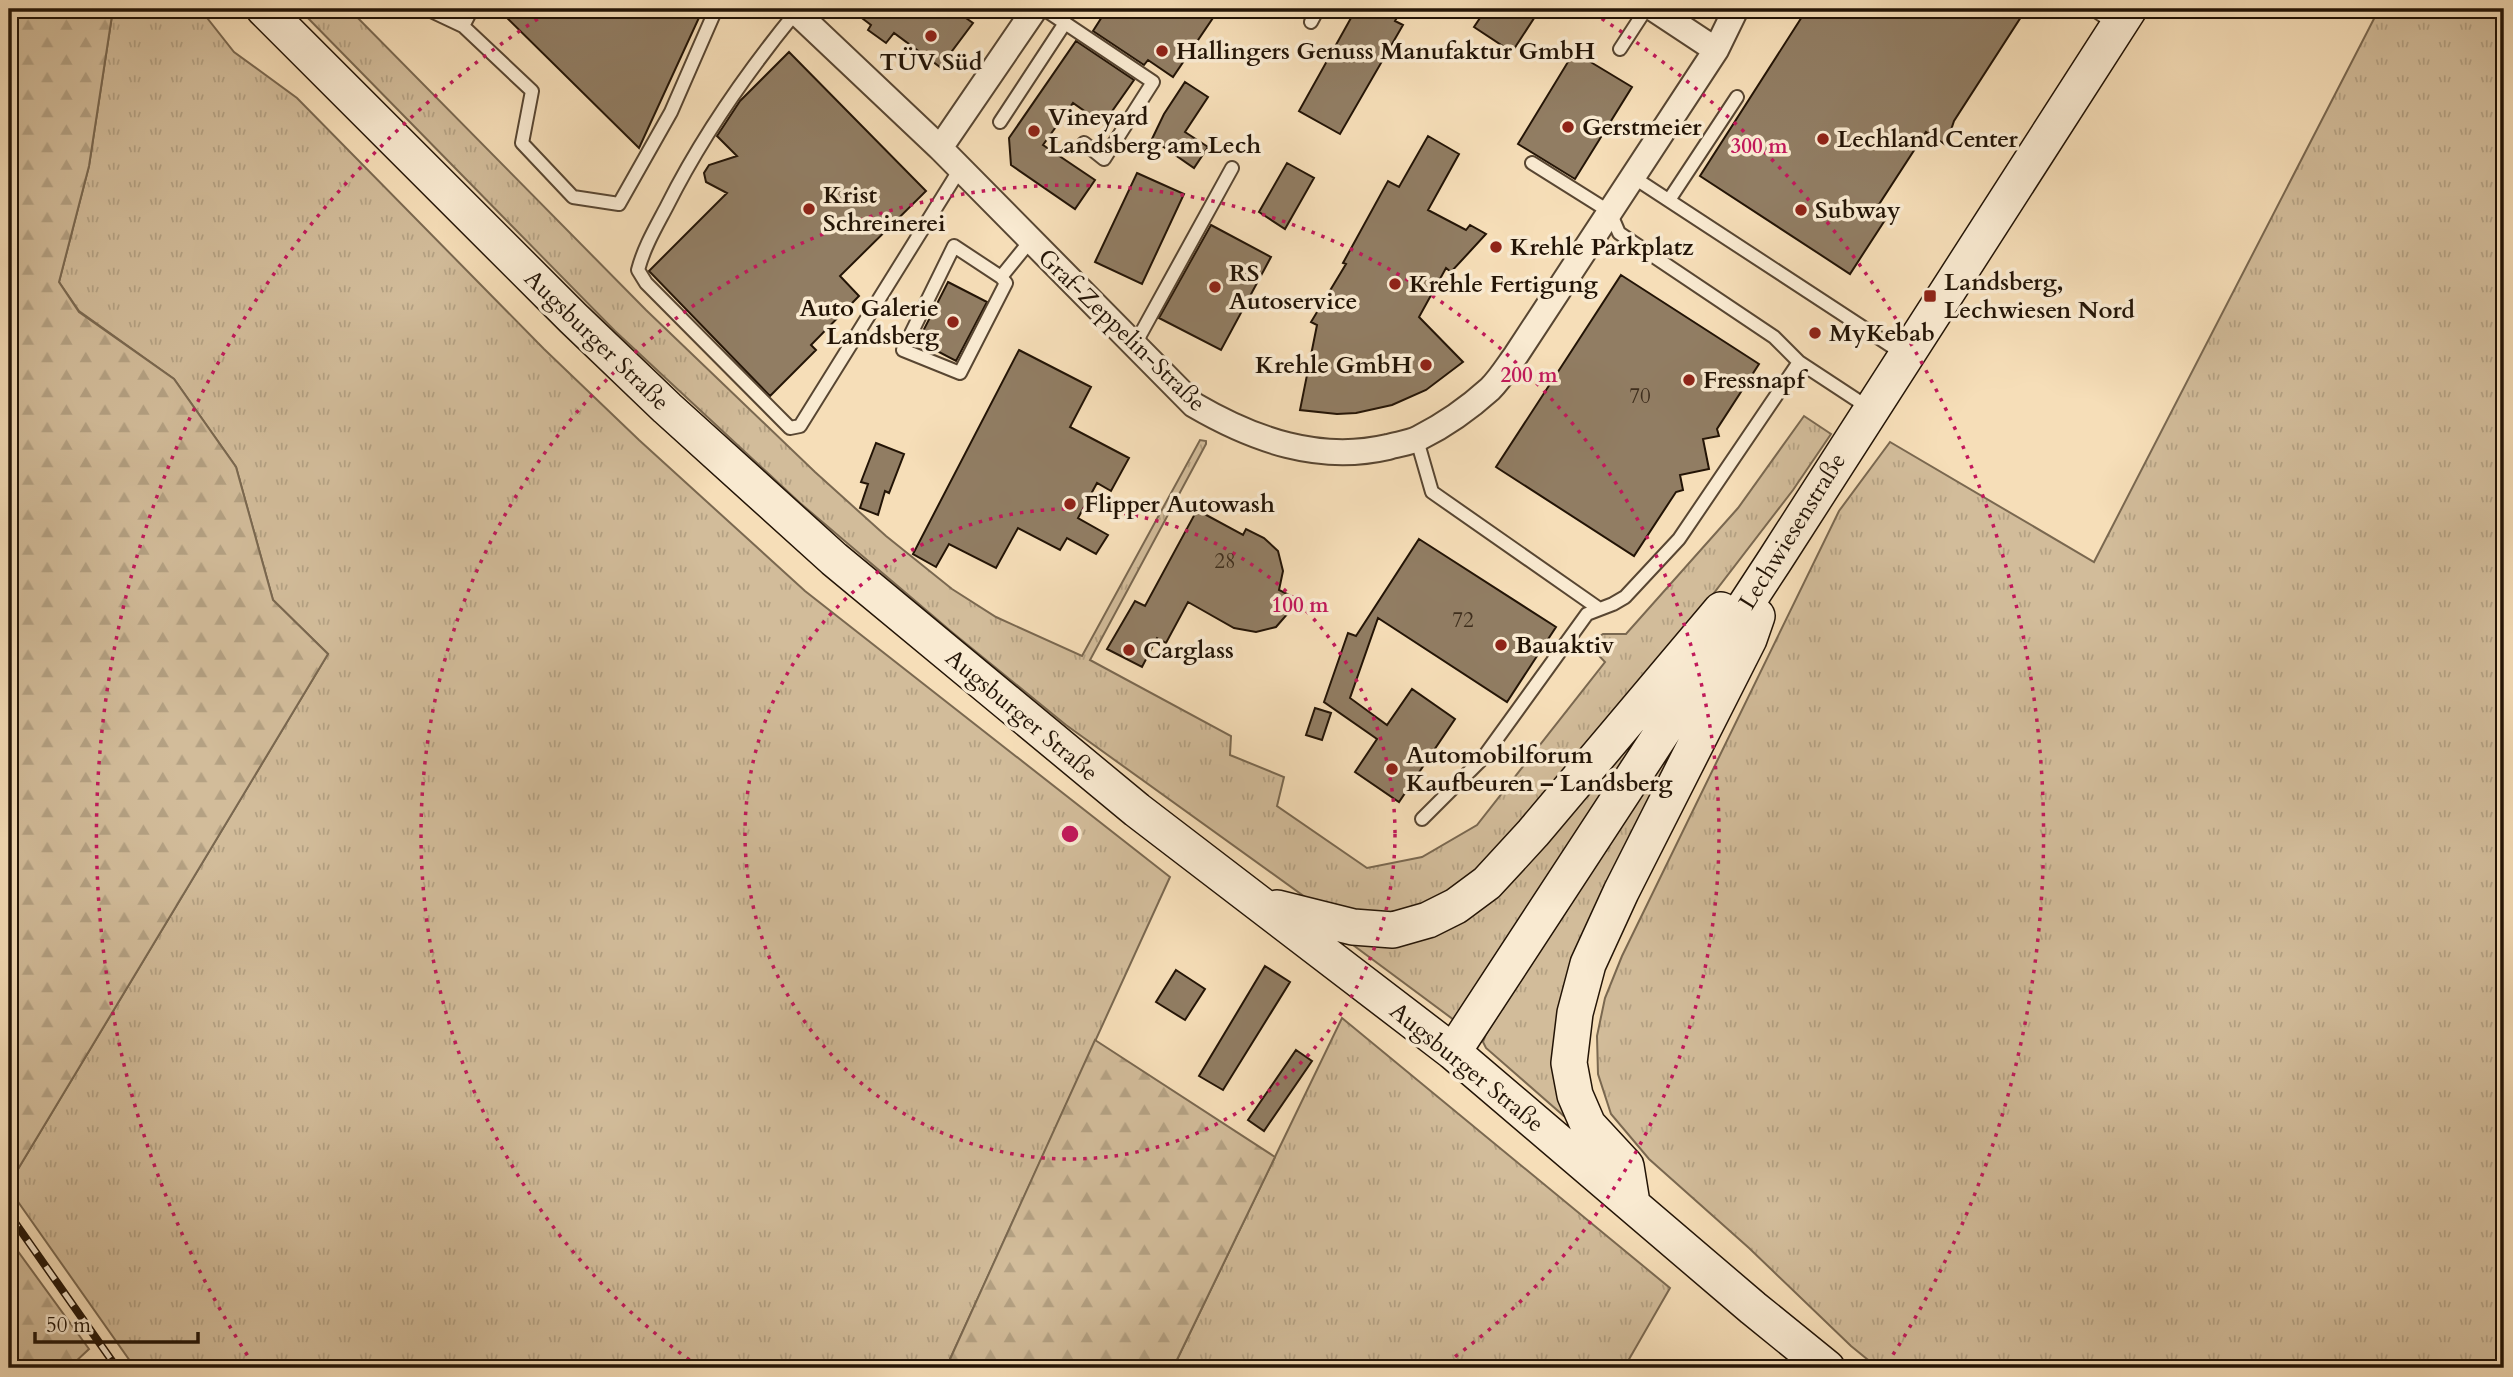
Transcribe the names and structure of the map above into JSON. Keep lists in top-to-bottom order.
{
  "streets": {
    "main road": ["Augsburger Straße", "Lechwiesenstraße"],
    "street": ["Graf-Zeppelin-Straße"]
  },
  "crossings": [
    ["Augsburger Straße", "Lechwiesenstraße"]
  ],
  "places": {
    "other": [
      "TÜV Süd",
      "Hallingers Genuss Manufaktur GmbH",
      "Gerstmeier",
      "Vineyard Landsberg am Lech",
      "Lechland Center",
      "Krist Schreinerei",
      "Subway",
      "Krehle Parkplatz",
      "Krehle Fertigung",
      "RS Autoservice",
      "Auto Galerie Landsberg",
      "MyKebab",
      "Krehle GmbH",
      "Fressnapf",
      "Flipper Autowash",
      "Bauaktiv",
      "Carglass",
      "Automobilforum Kaufbeuren – Landsberg"
    ],
    "transit": ["Landsberg, Lechwiesen Nord"]
  },
  "house_numbers": ["70", "28", "72"],
  "scale_bar": "50 m",
  "rings": ["300 m", "200 m", "100 m"]
}
